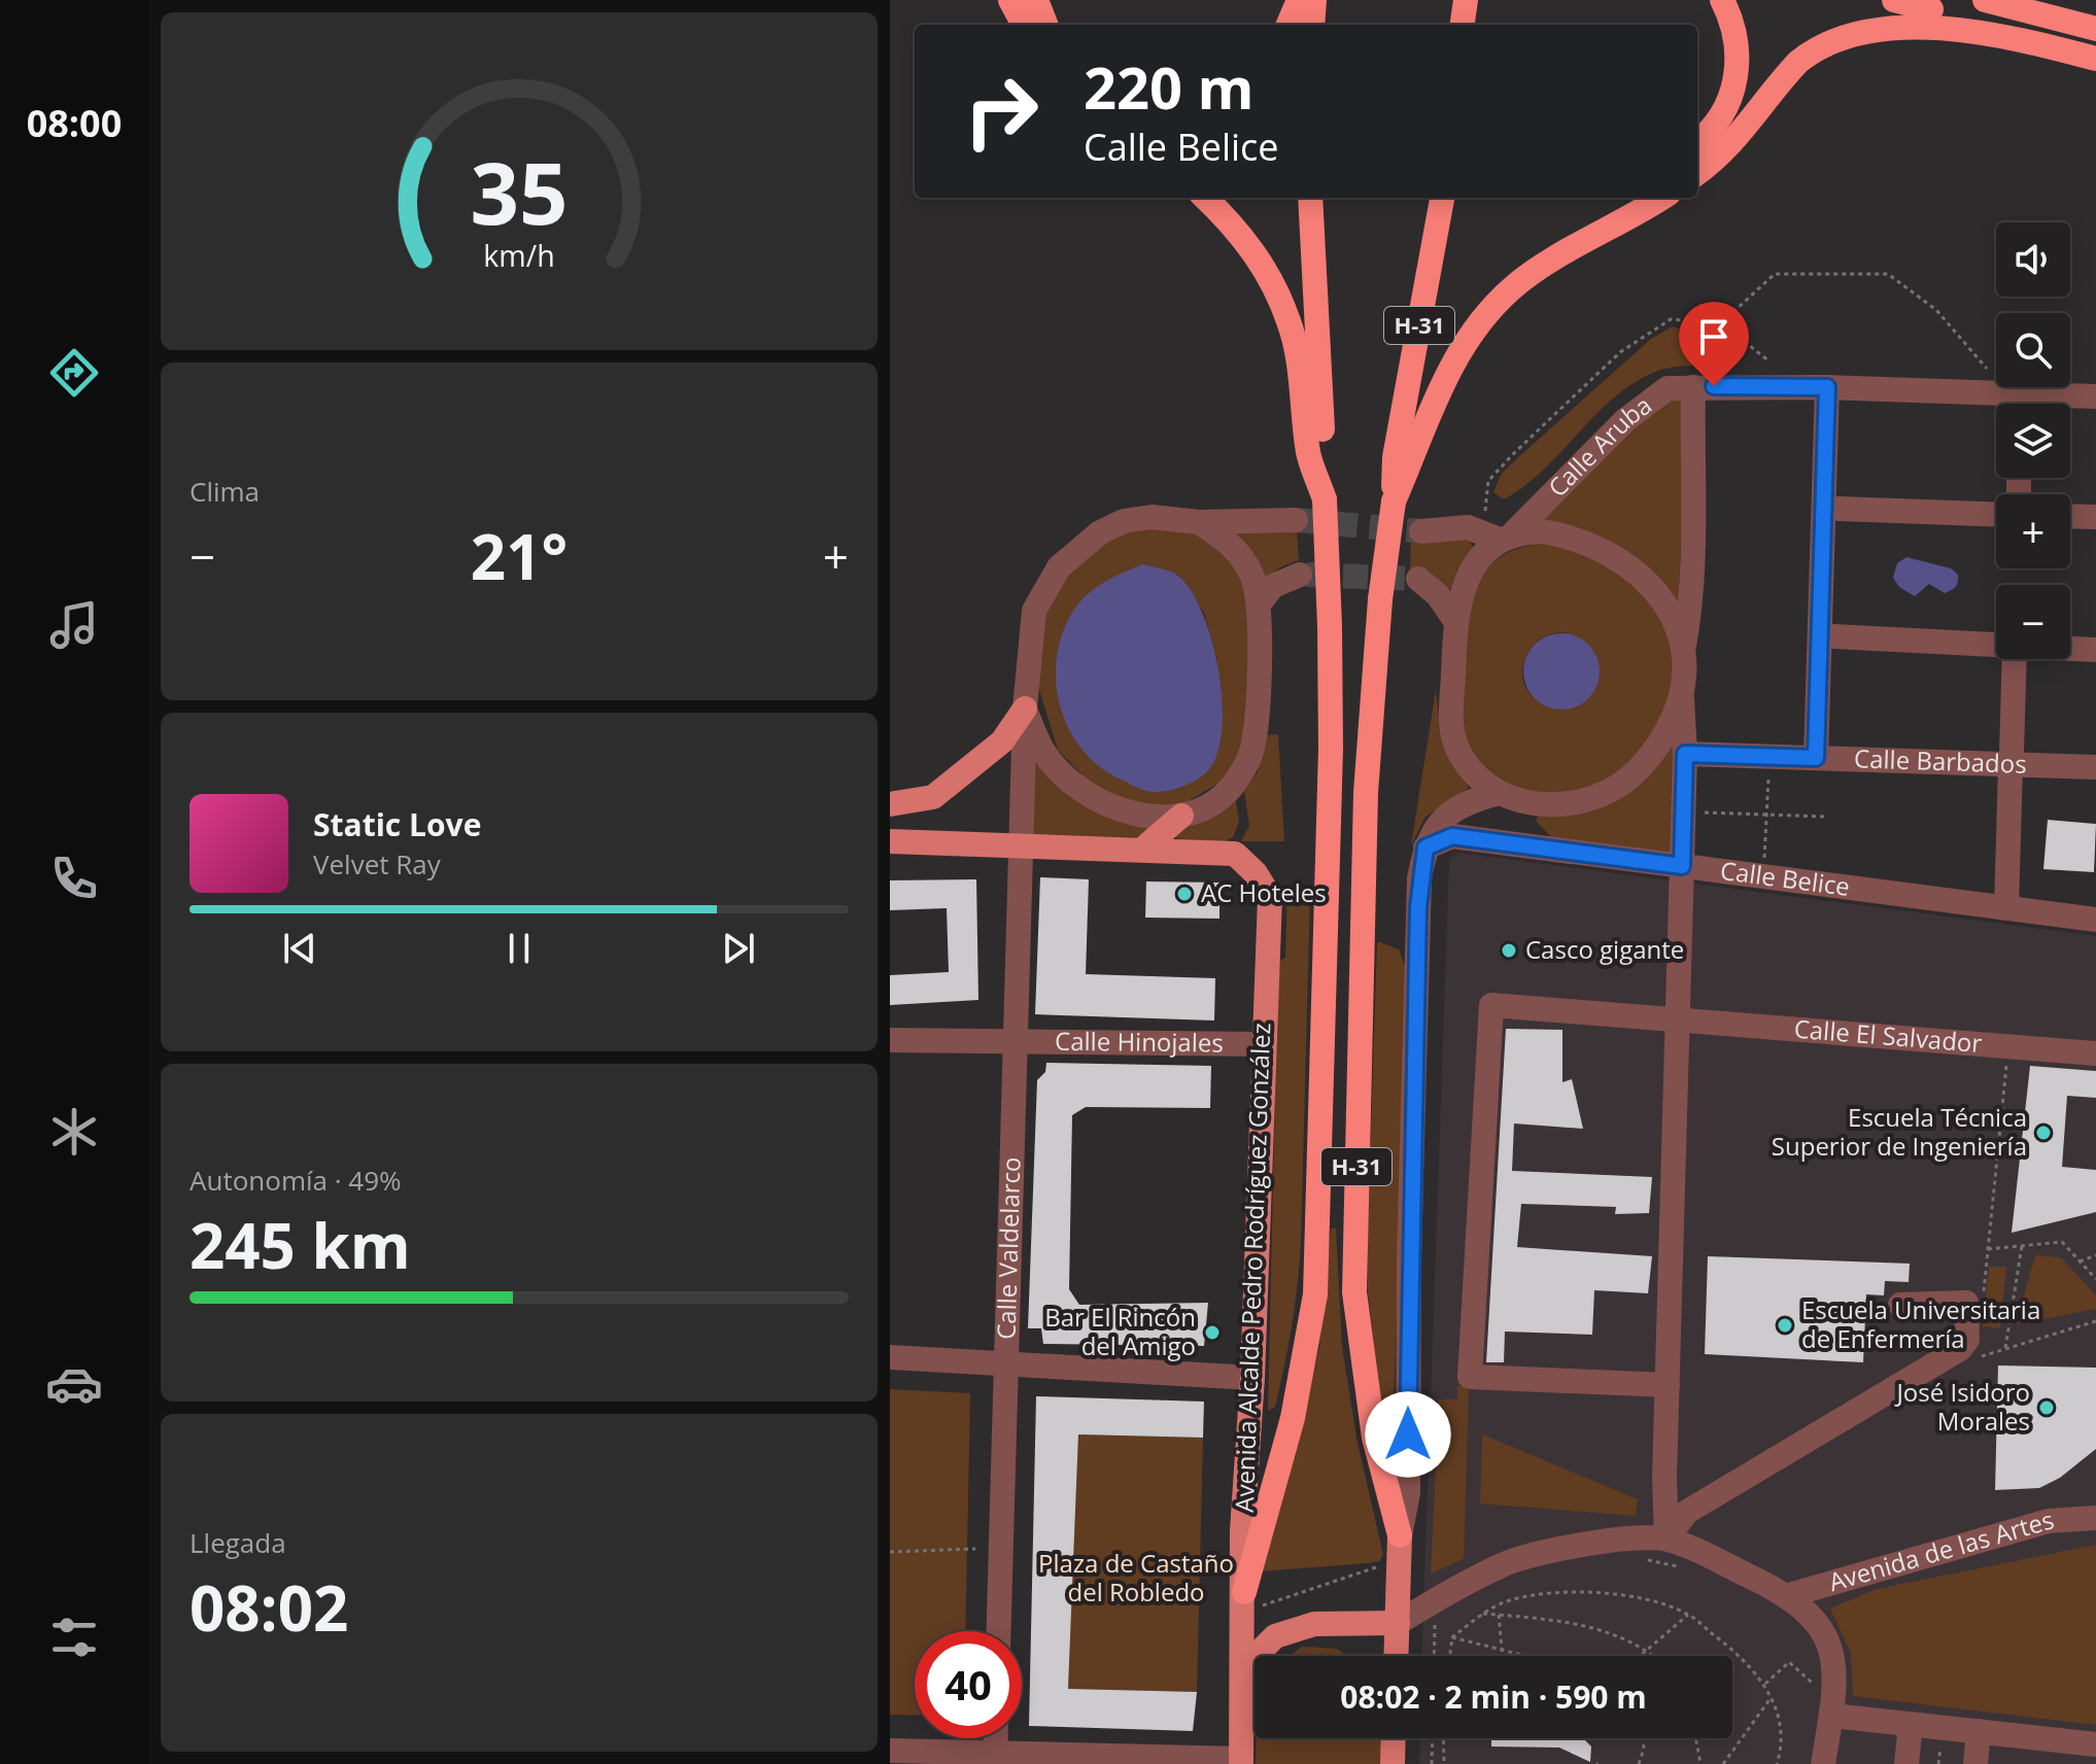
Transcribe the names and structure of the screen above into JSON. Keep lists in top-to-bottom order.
{
  "streets": {
    "highway": ["H-31"],
    "main road": ["Avenida Alcalde Pedro Rodríguez González"],
    "street": [
      "Calle Aruba",
      "Calle Barbados",
      "Calle Belice",
      "Calle El Salvador",
      "Calle Hinojales",
      "Calle Valdelarco",
      "Avenida de las Artes"
    ]
  },
  "crossings": [
    ["H-31", "Avenida Alcalde Pedro Rodríguez González"],
    ["Calle Hinojales", "Calle Valdelarco"],
    ["Calle Hinojales", "Avenida Alcalde Pedro Rodríguez González"]
  ],
  "parks": ["Plaza de Castaño del Robledo"],
  "places": [
    "AC Hoteles",
    "Casco gigante",
    "Escuela Técnica Superior de Ingeniería",
    "Escuela Universitaria de Enfermería",
    "Bar El Rincón del Amigo",
    "José Isidoro Morales"
  ],
  "page": {
    "tabs": "08:00",
    "turn": ["220 m", "Calle Belice"],
    "map_buttons": ["+", "−"],
    "tile": [
      "Clima",
      ["Autonomía · 49%", "245 km"],
      ["Llegada", "08:02"]
    ],
    "heat": ["−", "21°", "+"],
    "song": ["Static Love", "Velvet Ray"],
    "limit": "40",
    "trip": "08:02 · 2 min · 590 m",
    "gauge": ["35", "km/h"]
  }
}
